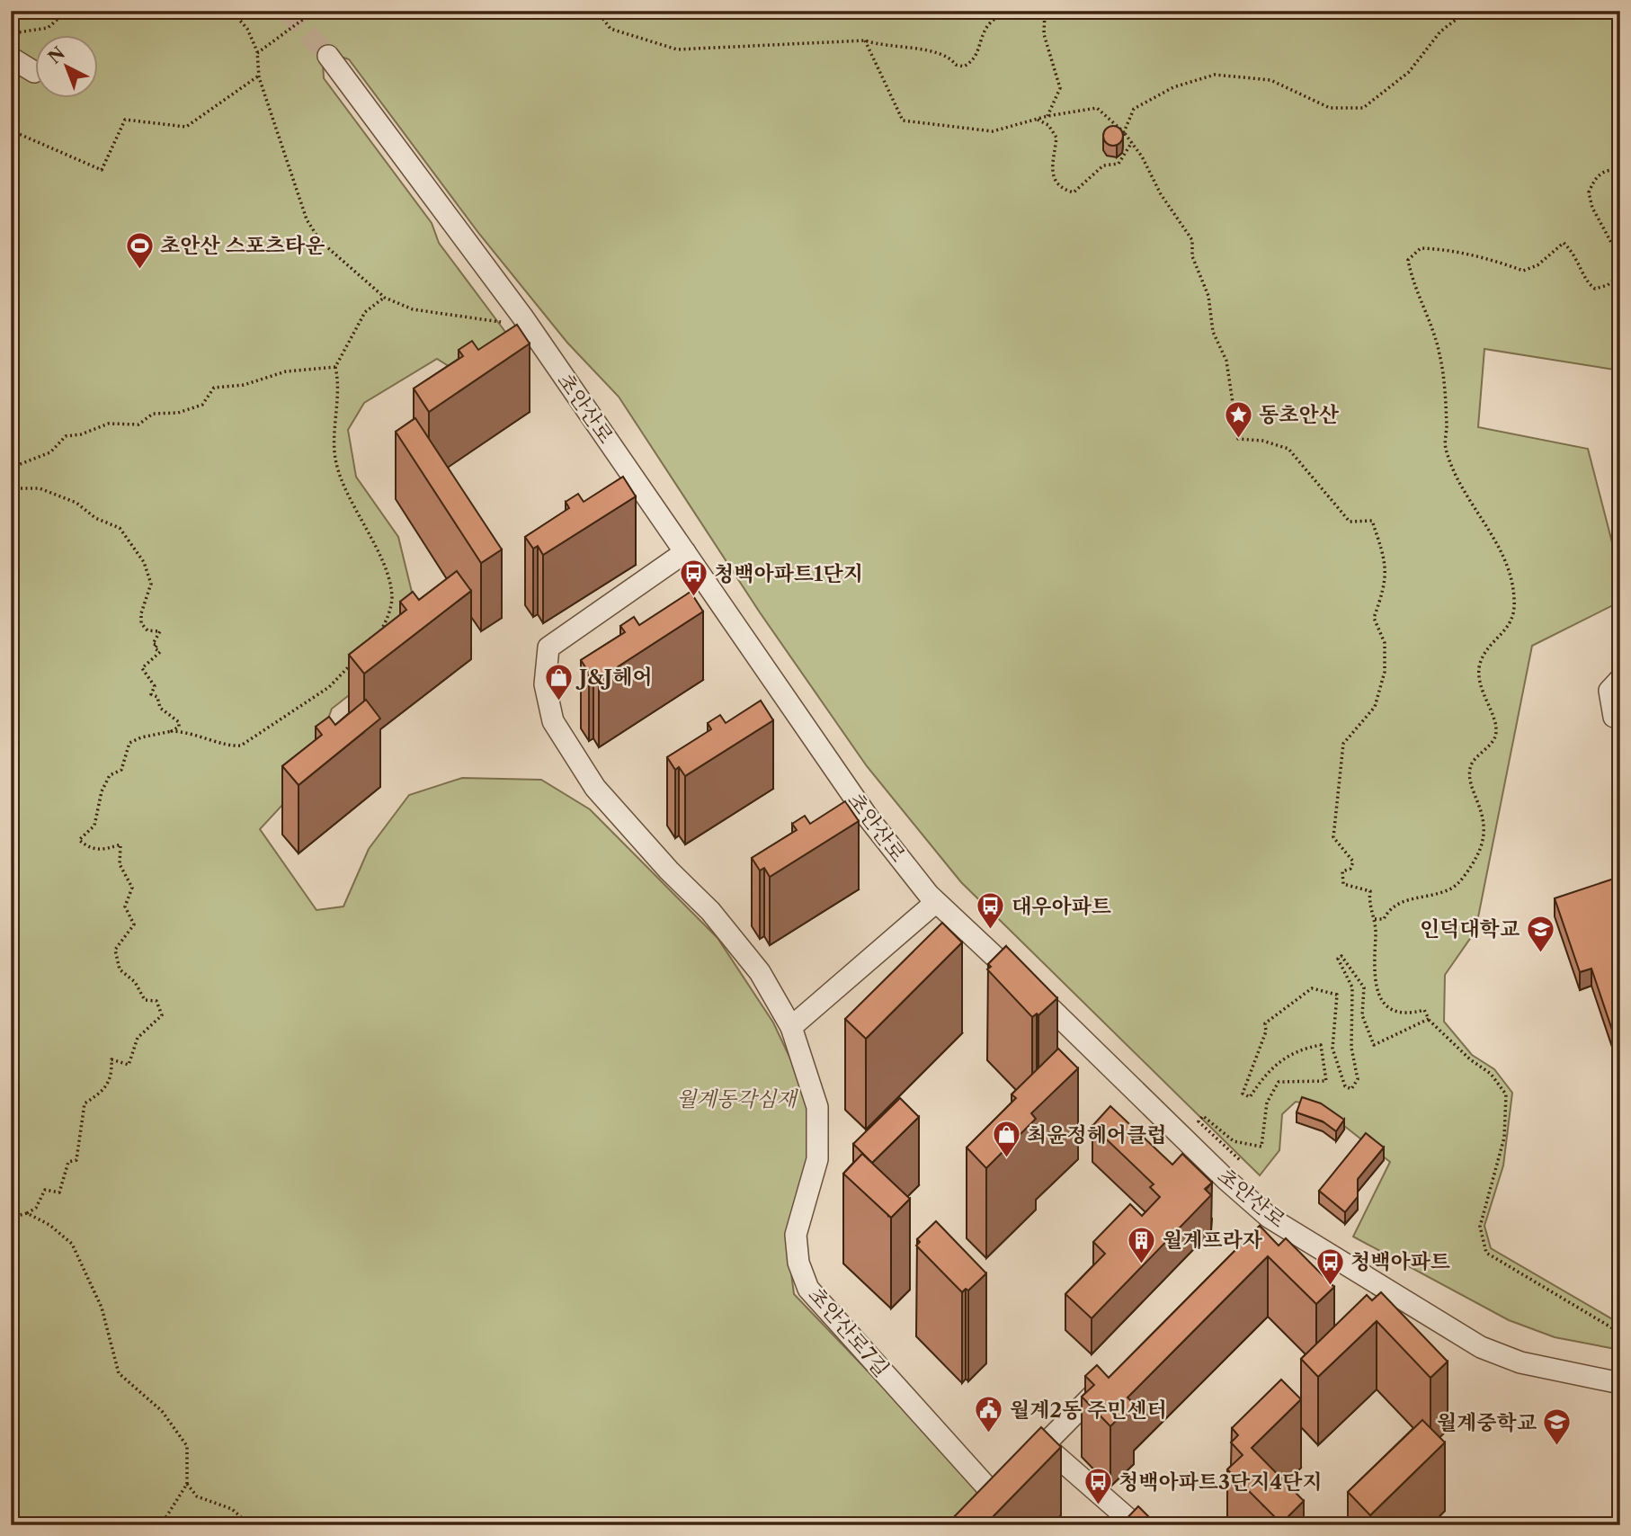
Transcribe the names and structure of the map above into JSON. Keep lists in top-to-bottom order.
{
  "streets": {
    "street": ["초안산로", "초안산로7길"]
  },
  "crossings": [
    ["초안산로", "초안산로7길"]
  ],
  "parks": ["월계동각심재"],
  "places": {
    "sports": ["초안산 스포츠타운"],
    "place": ["동초안산"],
    "bus stop": [
      "청백아파트1단지",
      "대우아파트",
      "청백아파트",
      "청백아파트3단지4단지"
    ],
    "shop": ["J&J헤어", "최윤정헤어클럽"],
    "school or university": ["인덕대학교", "월계중학교"],
    "building": ["월계프라자"],
    "public building": ["월계2동 주민센터"]
  },
  "north": "top left"
}
